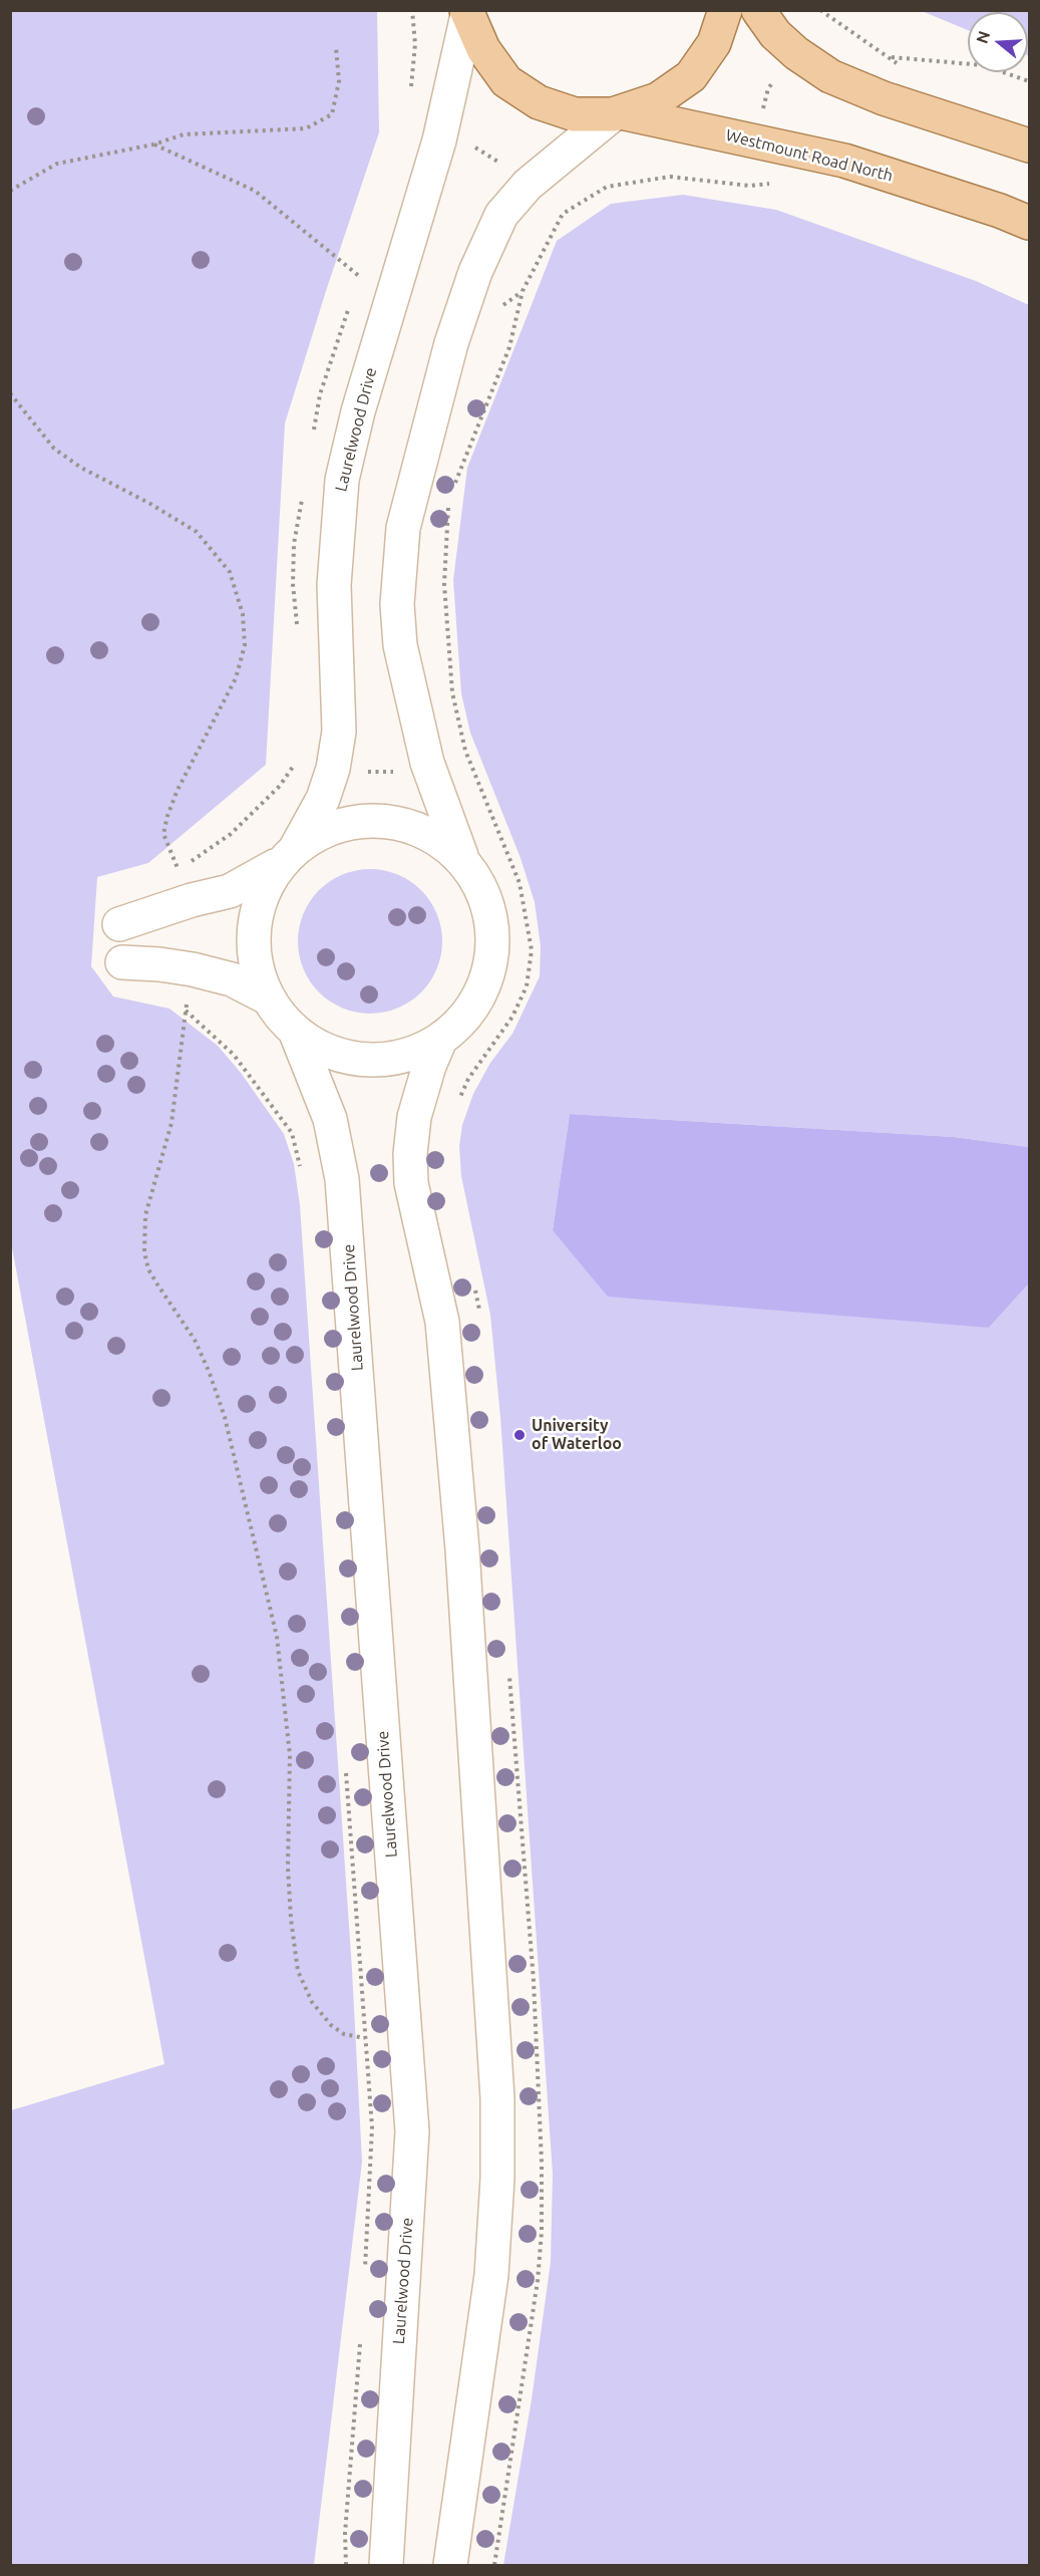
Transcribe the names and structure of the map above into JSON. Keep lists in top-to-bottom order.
{
  "streets": {
    "main road": ["Westmount Road North"],
    "street": ["Laurelwood Drive"]
  },
  "places": ["University of Waterloo"],
  "north": "left"
}
